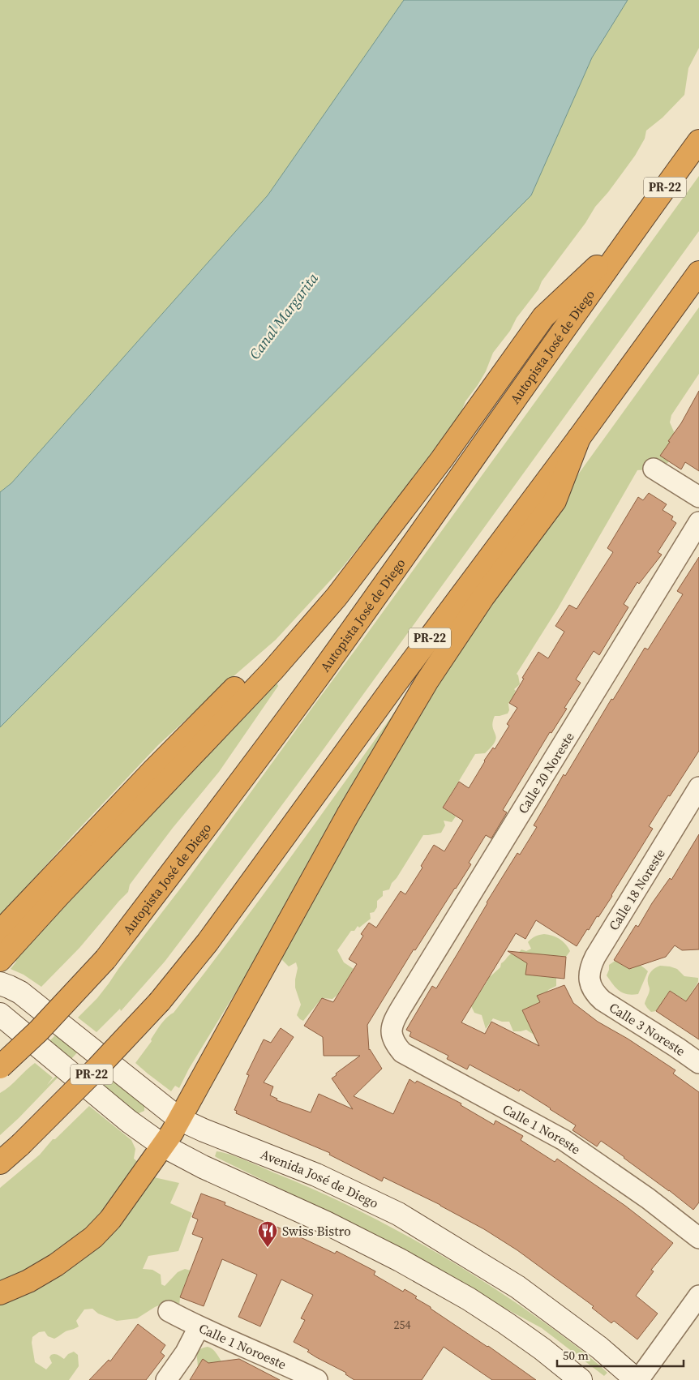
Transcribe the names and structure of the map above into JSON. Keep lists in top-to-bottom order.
{
  "streets": {
    "highway": ["PR-22", "Autopista José de Diego"],
    "main road": ["Avenida José de Diego"],
    "street": [
      "Calle 20 Noreste",
      "Calle 18 Noreste",
      "Calle 3 Noreste",
      "Calle 1 Noreste",
      "Calle 1 Noroeste"
    ]
  },
  "crossings": [
    ["Calle 20 Noreste", "Calle 1 Noreste"],
    ["Calle 18 Noreste", "Calle 3 Noreste"]
  ],
  "water": ["Canal Margarita"],
  "places": {
    "restaurant": ["Swiss Bistro"]
  },
  "house_numbers": ["254"],
  "scale_bar": "50 m"
}
